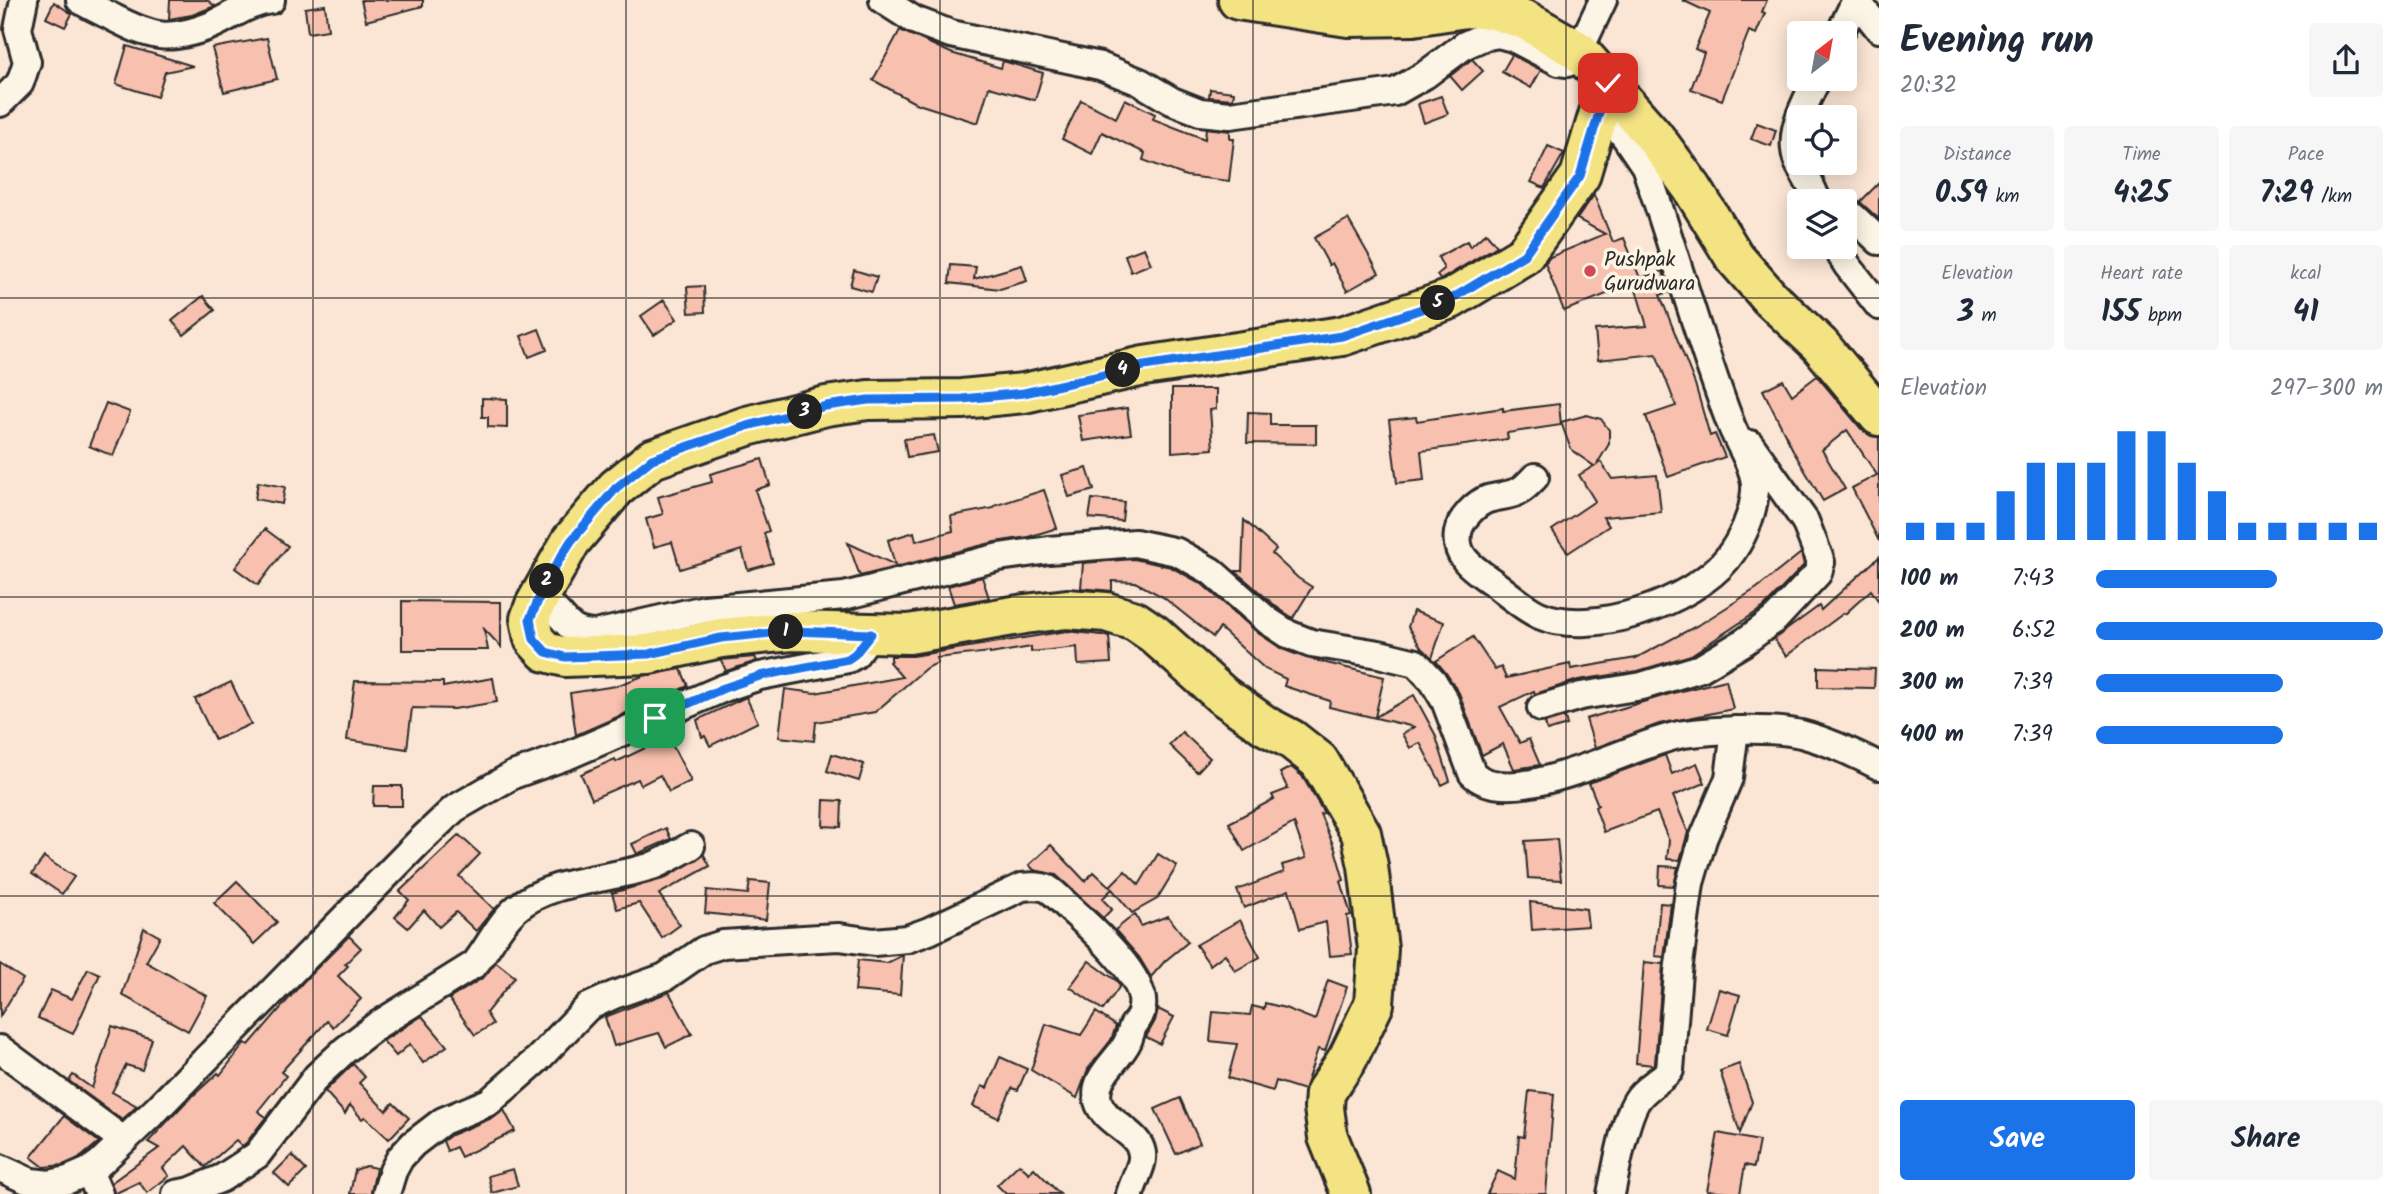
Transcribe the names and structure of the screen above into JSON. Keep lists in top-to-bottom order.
{
  "places": ["Pushpak Gurudwara"],
  "north": "top right",
  "page": {
    "heading": ["Evening run", "20:32"],
    "stats": [
      ["Distance", "0.59 km"],
      ["Time", "4:25"],
      ["Pace", "7:29 /km"],
      ["Elevation", "3 m"],
      ["Heart rate", "155 bpm"],
      ["kcal", "41"]
    ],
    "pins": [
      "5",
      "4",
      "3",
      "2",
      "1"
    ],
    "chart": ["Elevation", "297–300 m"],
    "list": [
      {
        "name": "100 m",
        "note": "7:43"
      },
      {
        "name": "200 m",
        "note": "6:52"
      },
      {
        "name": "300 m",
        "note": "7:39"
      },
      {
        "name": "400 m",
        "note": "7:39"
      }
    ],
    "buttons": ["Save", "Share"]
  }
}
